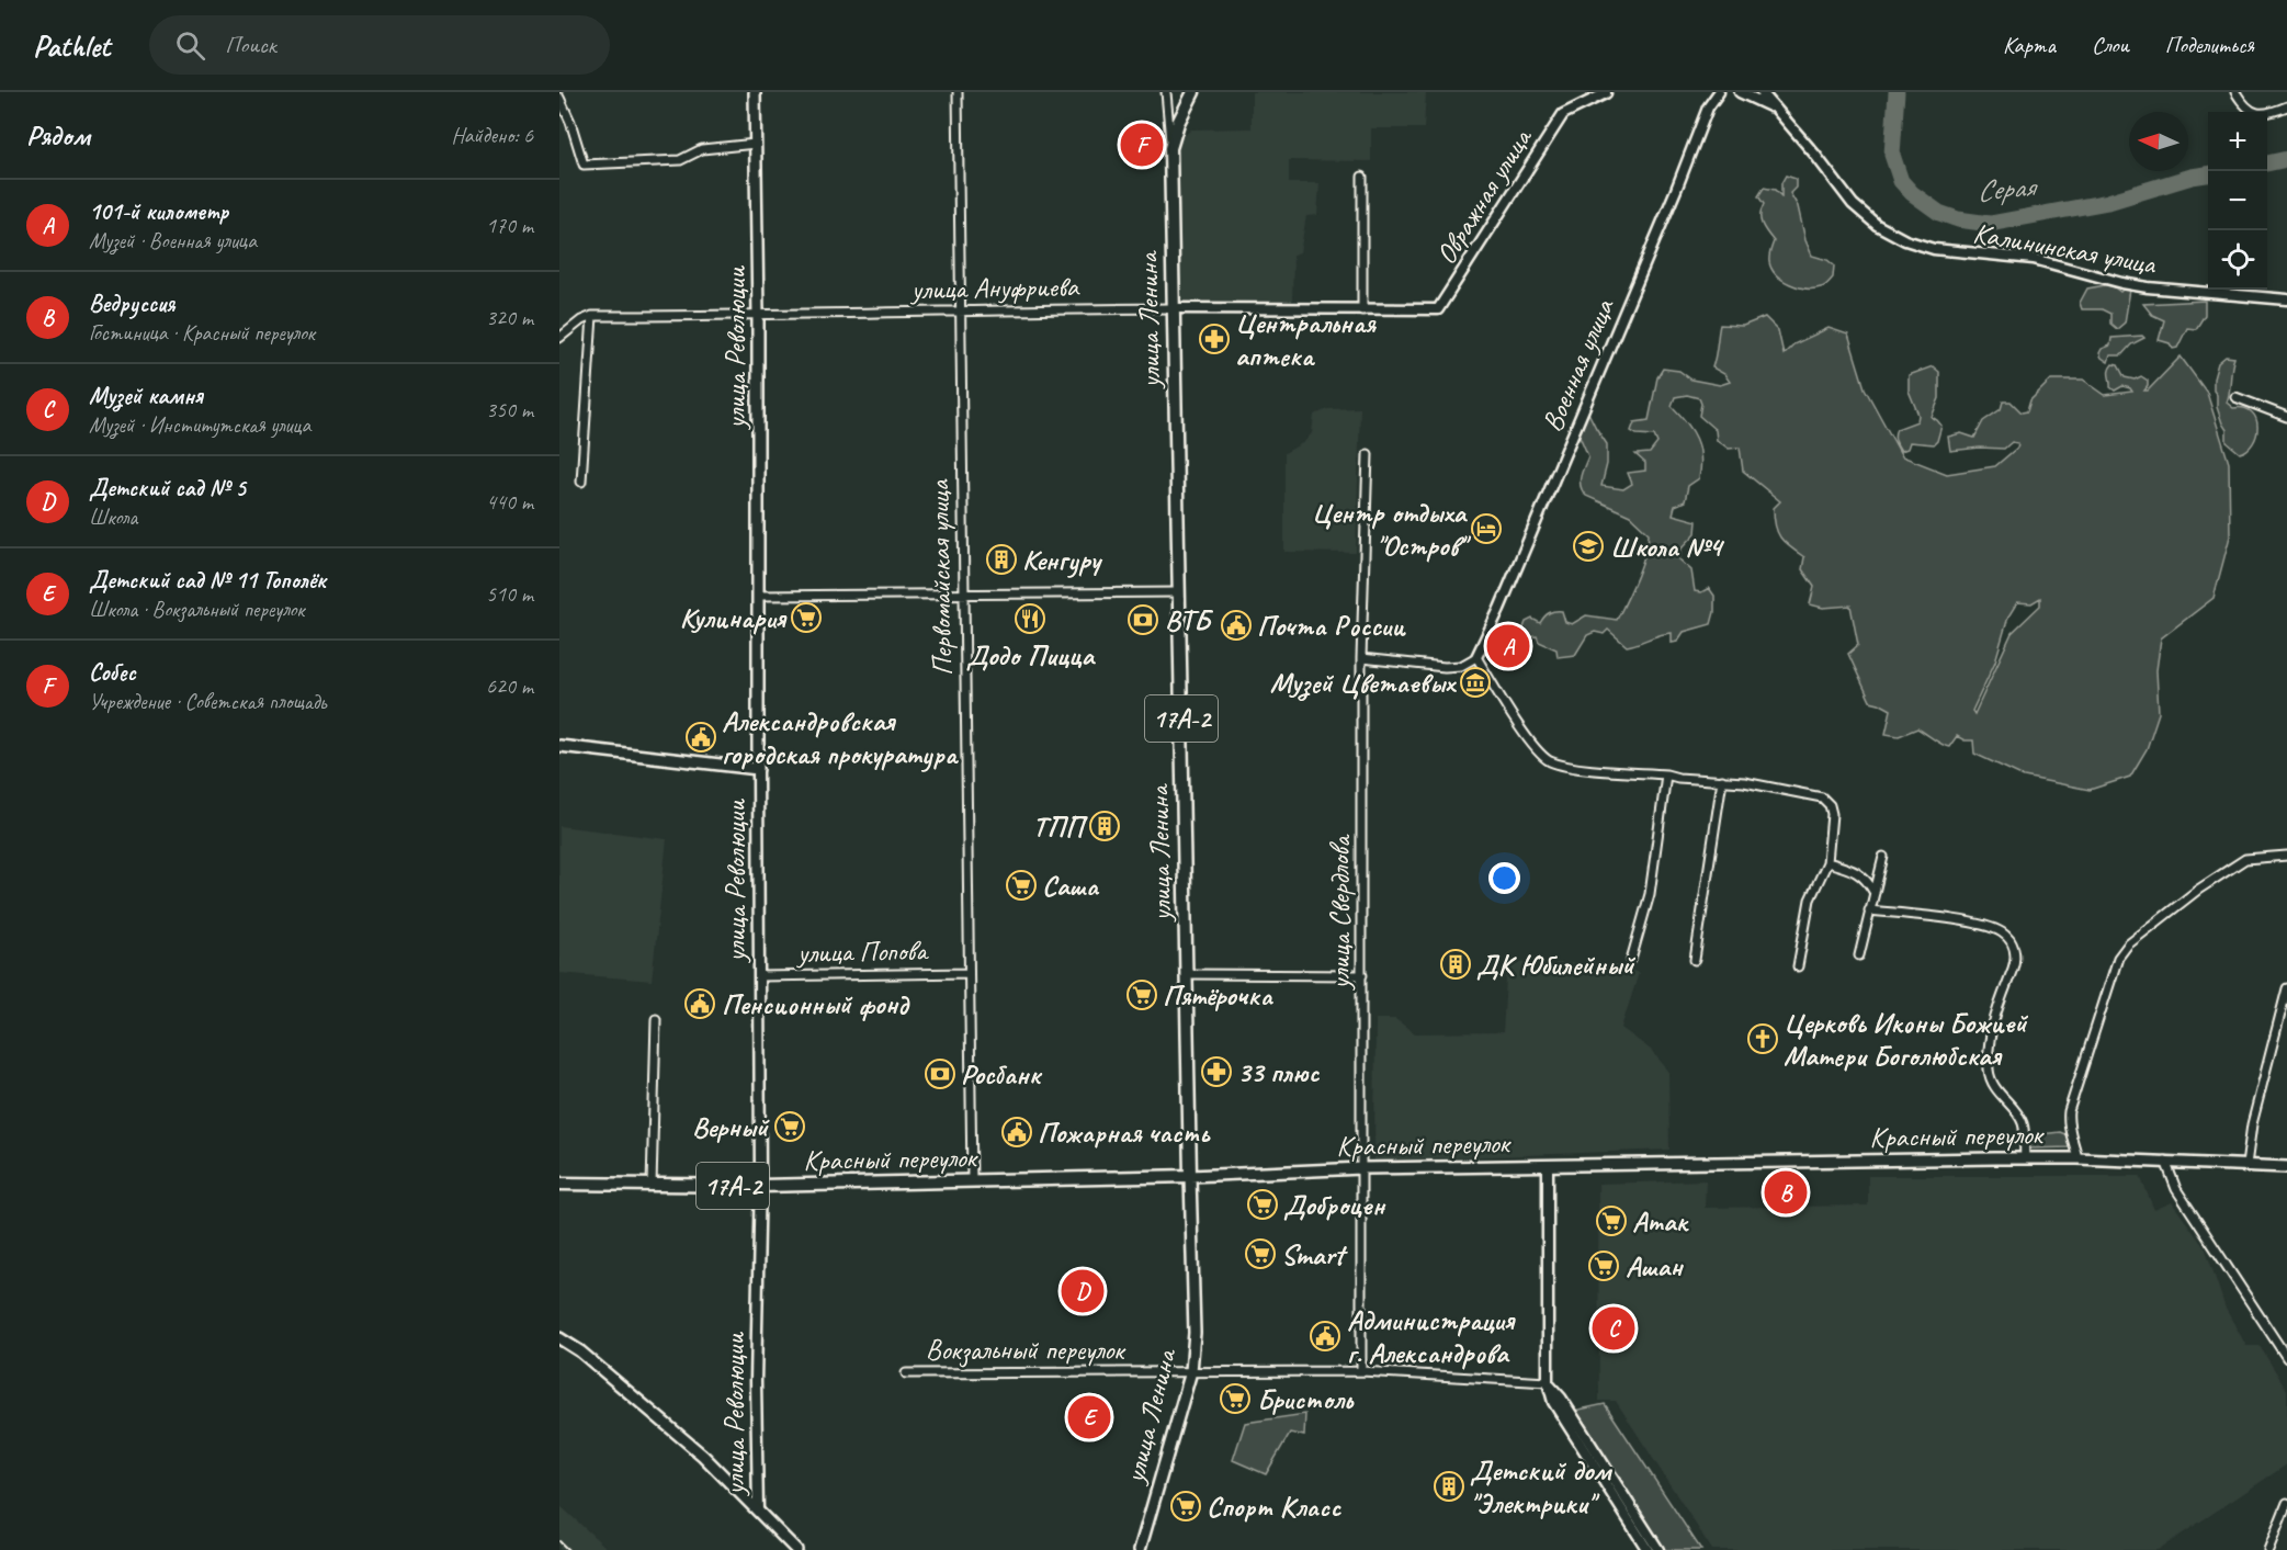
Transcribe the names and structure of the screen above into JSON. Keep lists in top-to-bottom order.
{
  "streets": {
    "main road": [
      "улица Ленина",
      "улица Революции",
      "17А-2",
      "Красный переулок"
    ],
    "street": [
      "Овражная улица",
      "Калининская улица",
      "улица Ануфриева",
      "Военная улица",
      "Первомайская улица",
      "улица Свердлова",
      "улица Попова",
      "Вокзальный переулок"
    ]
  },
  "crossings": [
    ["Овражная улица", "улица Ануфриева"],
    ["улица Ануфриева", "улица Ленина"],
    ["улица Ануфриева", "улица Революции"],
    ["улица Ануфриева", "Первомайская улица"],
    ["улица Ленина", "17А-2"],
    ["улица Ленина", "Красный переулок"],
    ["улица Ленина", "Вокзальный переулок"],
    ["улица Революции", "улица Попова"],
    ["улица Революции", "Красный переулок"],
    ["Первомайская улица", "улица Попова"],
    ["Первомайская улица", "Красный переулок"],
    ["улица Свердлова", "Красный переулок"]
  ],
  "water": ["Серая"],
  "places": {
    "pharmacy": ["Центральная аптека", "33 плюс"],
    "hotel": ["Центр отдыха \"Остров\""],
    "school or university": ["Школа №4"],
    "building": [
      "Кенгуру",
      "ТПП",
      "ДК Юбилейный",
      "Детский дом \"Электрики\""
    ],
    "supermarket": [
      "Кулинария",
      "Саша",
      "Пятёрочка",
      "Верный",
      "Доброцен",
      "Атак",
      "Smart",
      "Ашан",
      "Бристоль",
      "Спорт Класс"
    ],
    "restaurant": ["Додо Пицца"],
    "bank": ["ВТБ", "Росбанк"],
    "public building": [
      "Почта России",
      "Александровская городская прокуратура",
      "Пенсионный фонд",
      "Пожарная часть",
      "Администрация г. Александрова"
    ],
    "museum": ["Музей Цветаевых"],
    "church": ["Церковь Иконы Божией Матери Боголюбская"]
  },
  "north": "left",
  "page": {
    "header": "Pathlet",
    "search": "Поиск",
    "nav": ["Карта", "Слои", "Поделиться"],
    "heading": ["Рядом", "Найдено: 6"],
    "map_buttons": ["+", "−"],
    "pins": [
      "F",
      "A",
      "B",
      "D",
      "C",
      "E"
    ],
    "list": [
      {
        "mark": "A",
        "name": "101-й километр",
        "note": "Музей · Военная улица",
        "value": "170 m"
      },
      {
        "mark": "B",
        "name": "Ведруссия",
        "note": "Гостиница · Красный переулок",
        "value": "320 m"
      },
      {
        "mark": "C",
        "name": "Музей камня",
        "note": "Музей · Институтская улица",
        "value": "350 m"
      },
      {
        "mark": "D",
        "name": "Детский сад № 5",
        "note": "Школа",
        "value": "440 m"
      },
      {
        "mark": "E",
        "name": "Детский сад № 11 Тополёк",
        "note": "Школа · Вокзальный переулок",
        "value": "510 m"
      },
      {
        "mark": "F",
        "name": "Собес",
        "note": "Учреждение · Советская площадь",
        "value": "620 m"
      }
    ]
  }
}
